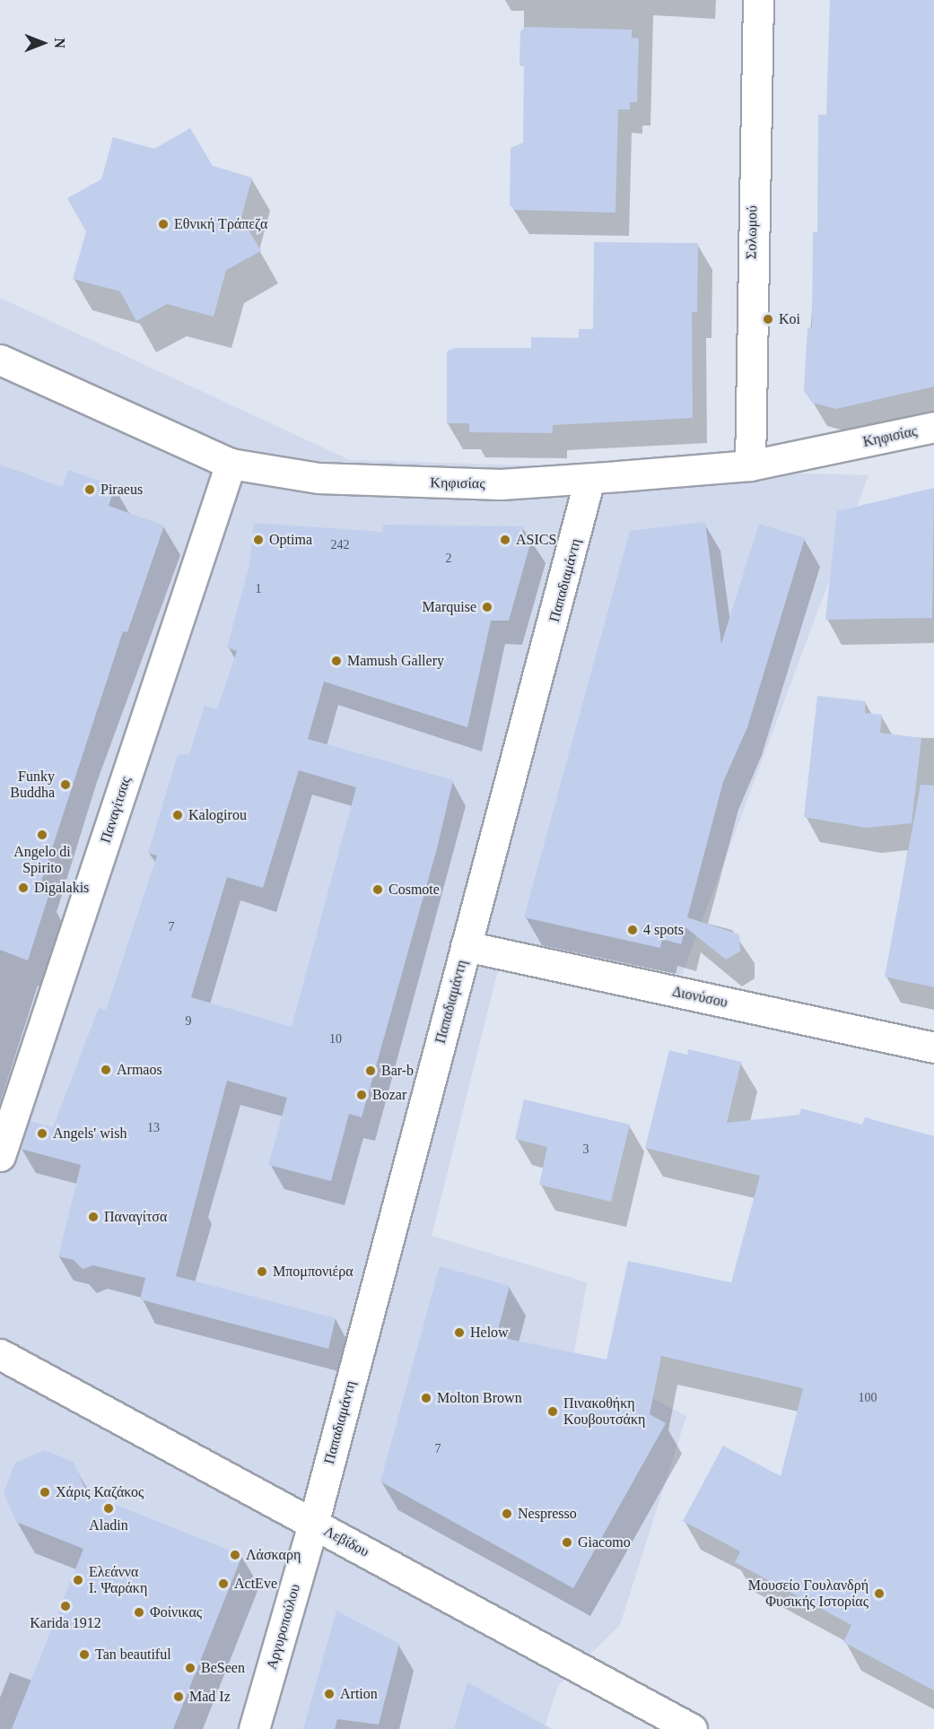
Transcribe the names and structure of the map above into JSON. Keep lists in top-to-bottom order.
{
  "streets": {
    "street": [
      "Σολωμού",
      "Κηφισίας",
      "Παπαδιαμάντη",
      "Παναγίτσας",
      "Διονύσου",
      "Λεβίδου",
      "Αργυροπούλου"
    ]
  },
  "crossings": [
    ["Σολωμού", "Κηφισίας"],
    ["Κηφισίας", "Παπαδιαμάντη"],
    ["Κηφισίας", "Παναγίτσας"],
    ["Παπαδιαμάντη", "Διονύσου"],
    ["Παπαδιαμάντη", "Λεβίδου"],
    ["Παπαδιαμάντη", "Αργυροπούλου"],
    ["Λεβίδου", "Αργυροπούλου"]
  ],
  "places": [
    "Εθνική Τράπεζα",
    "Koi",
    "Piraeus",
    "Optima",
    "ASICS",
    "Marquise",
    "Mamush Gallery",
    "Funky Buddha",
    "Kalogirou",
    "Angelo di Spirito",
    "Digalakis",
    "Cosmote",
    "4 spots",
    "Armaos",
    "Bar-b",
    "Bozar",
    "Angels' wish",
    "Παναγίτσα",
    "Μπομπονιέρα",
    "Helow",
    "Molton Brown",
    "Πινακοθήκη Κουβουτσάκη",
    "Χάρις Καζάκος",
    "Aladin",
    "Nespresso",
    "Giacomo",
    "Λάσκαρη",
    "Ελεάννα Ι. Ψαράκη",
    "ActEve",
    "Μουσείο Γουλανδρή Φυσικής Ιστορίας",
    "Karida 1912",
    "Φοίνικας",
    "Tan beautiful",
    "BeSeen",
    "Artion",
    "Mad Iz"
  ],
  "house_numbers": [
    "242",
    "2",
    "1",
    "7",
    "9",
    "10",
    "13",
    "3",
    "100",
    "7"
  ],
  "north": "right"
}
